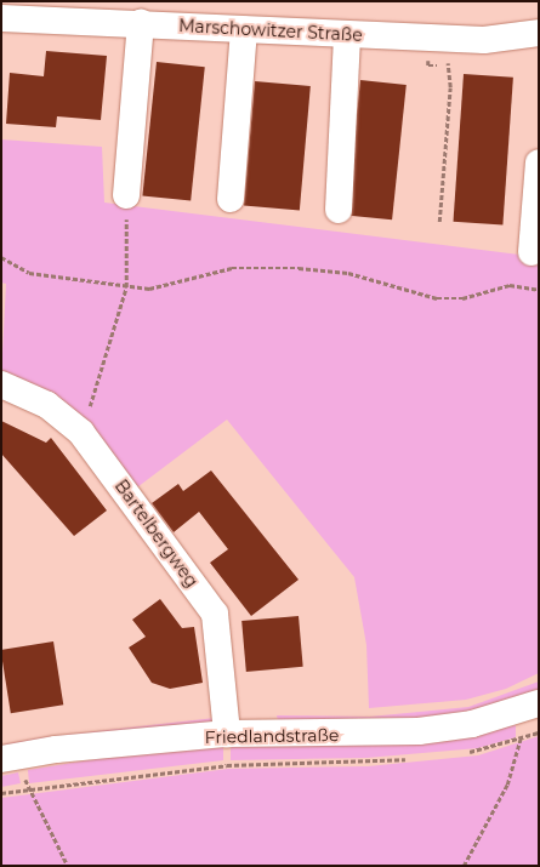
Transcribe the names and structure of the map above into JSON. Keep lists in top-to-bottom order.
{
  "streets": {
    "street": ["Marschowitzer Straße", "Bartelbergweg", "Friedlandstraße"]
  },
  "crossings": [
    ["Bartelbergweg", "Friedlandstraße"]
  ]
}
